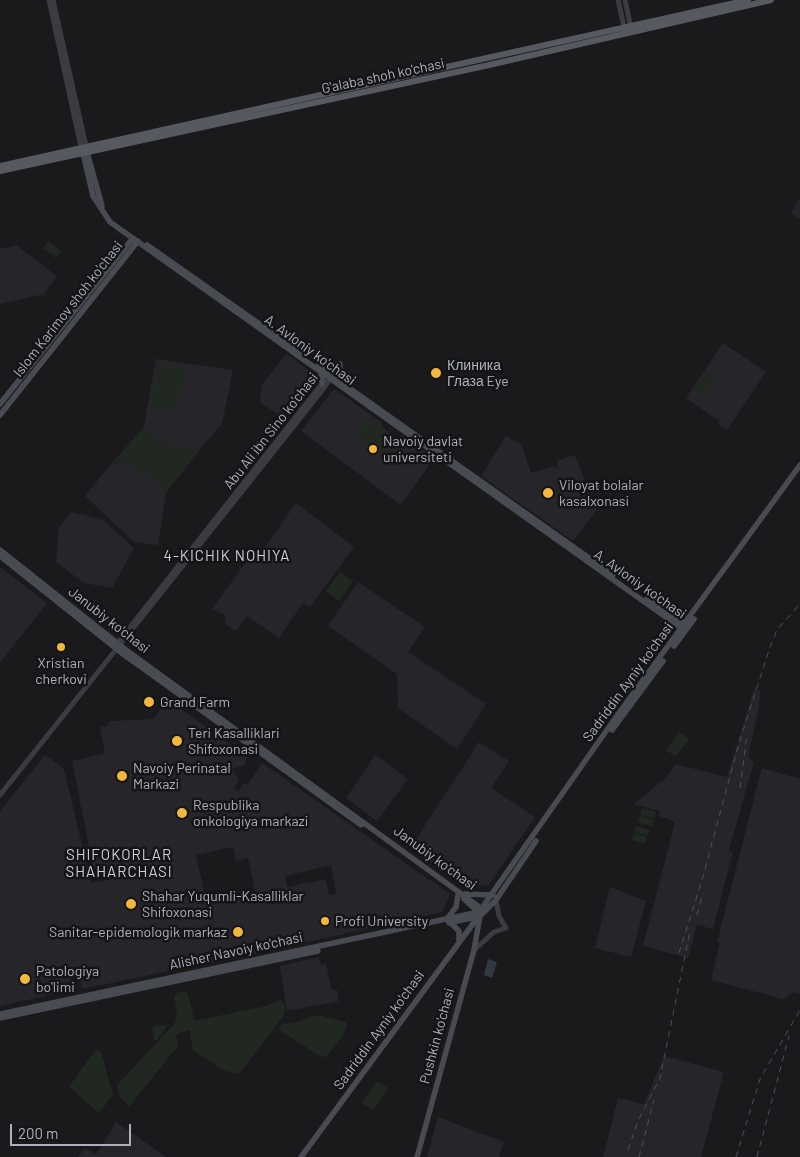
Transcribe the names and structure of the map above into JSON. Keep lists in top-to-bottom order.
{
  "streets": {
    "main road": [
      "G'alaba shoh ko'chasi",
      "Islom Karimov shoh ko'chasi",
      "A. Avloniy ko'chasi",
      "Janubiy ko'chasi",
      "Sadriddin Ayniy ko'chasi",
      "Alisher Navoiy ko'chasi",
      "Pushkin ko'chasi"
    ],
    "street": ["Abu Ali ibn Sino ko'chasi"]
  },
  "crossings": [
    ["G'alaba shoh ko'chasi", "A. Avloniy ko'chasi"],
    ["Islom Karimov shoh ko'chasi", "A. Avloniy ko'chasi"],
    ["A. Avloniy ko'chasi", "Abu Ali ibn Sino ko'chasi"],
    ["A. Avloniy ko'chasi", "Sadriddin Ayniy ko'chasi"],
    ["Abu Ali ibn Sino ko'chasi", "Janubiy ko'chasi"],
    ["Janubiy ko'chasi", "Sadriddin Ayniy ko'chasi"],
    ["Janubiy ko'chasi", "Alisher Navoiy ko'chasi"],
    ["Janubiy ko'chasi", "Pushkin ko'chasi"],
    ["Sadriddin Ayniy ko'chasi", "Alisher Navoiy ko'chasi"],
    ["Sadriddin Ayniy ko'chasi", "Pushkin ko'chasi"],
    ["Alisher Navoiy ko'chasi", "Pushkin ko'chasi"]
  ],
  "districts": ["4-KICHIK NOHIYA", "SHIFOKORLAR SHAHARCHASI"],
  "places": [
    "Клиника Глаза Eye",
    "Navoiy davlat universiteti",
    "Viloyat bolalar kasalxonasi",
    "Xristian cherkovi",
    "Grand Farm",
    "Teri Kasalliklari Shifoxonasi",
    "Navoiy Perinatal Markazi",
    "Respublika onkologiya markazi",
    "Shahar Yuqumli-Kasalliklar Shifoxonasi",
    "Profi University",
    "Sanitar-epidemologik markaz",
    "Patologiya bo'limi"
  ],
  "scale_bar": "200 m"
}
